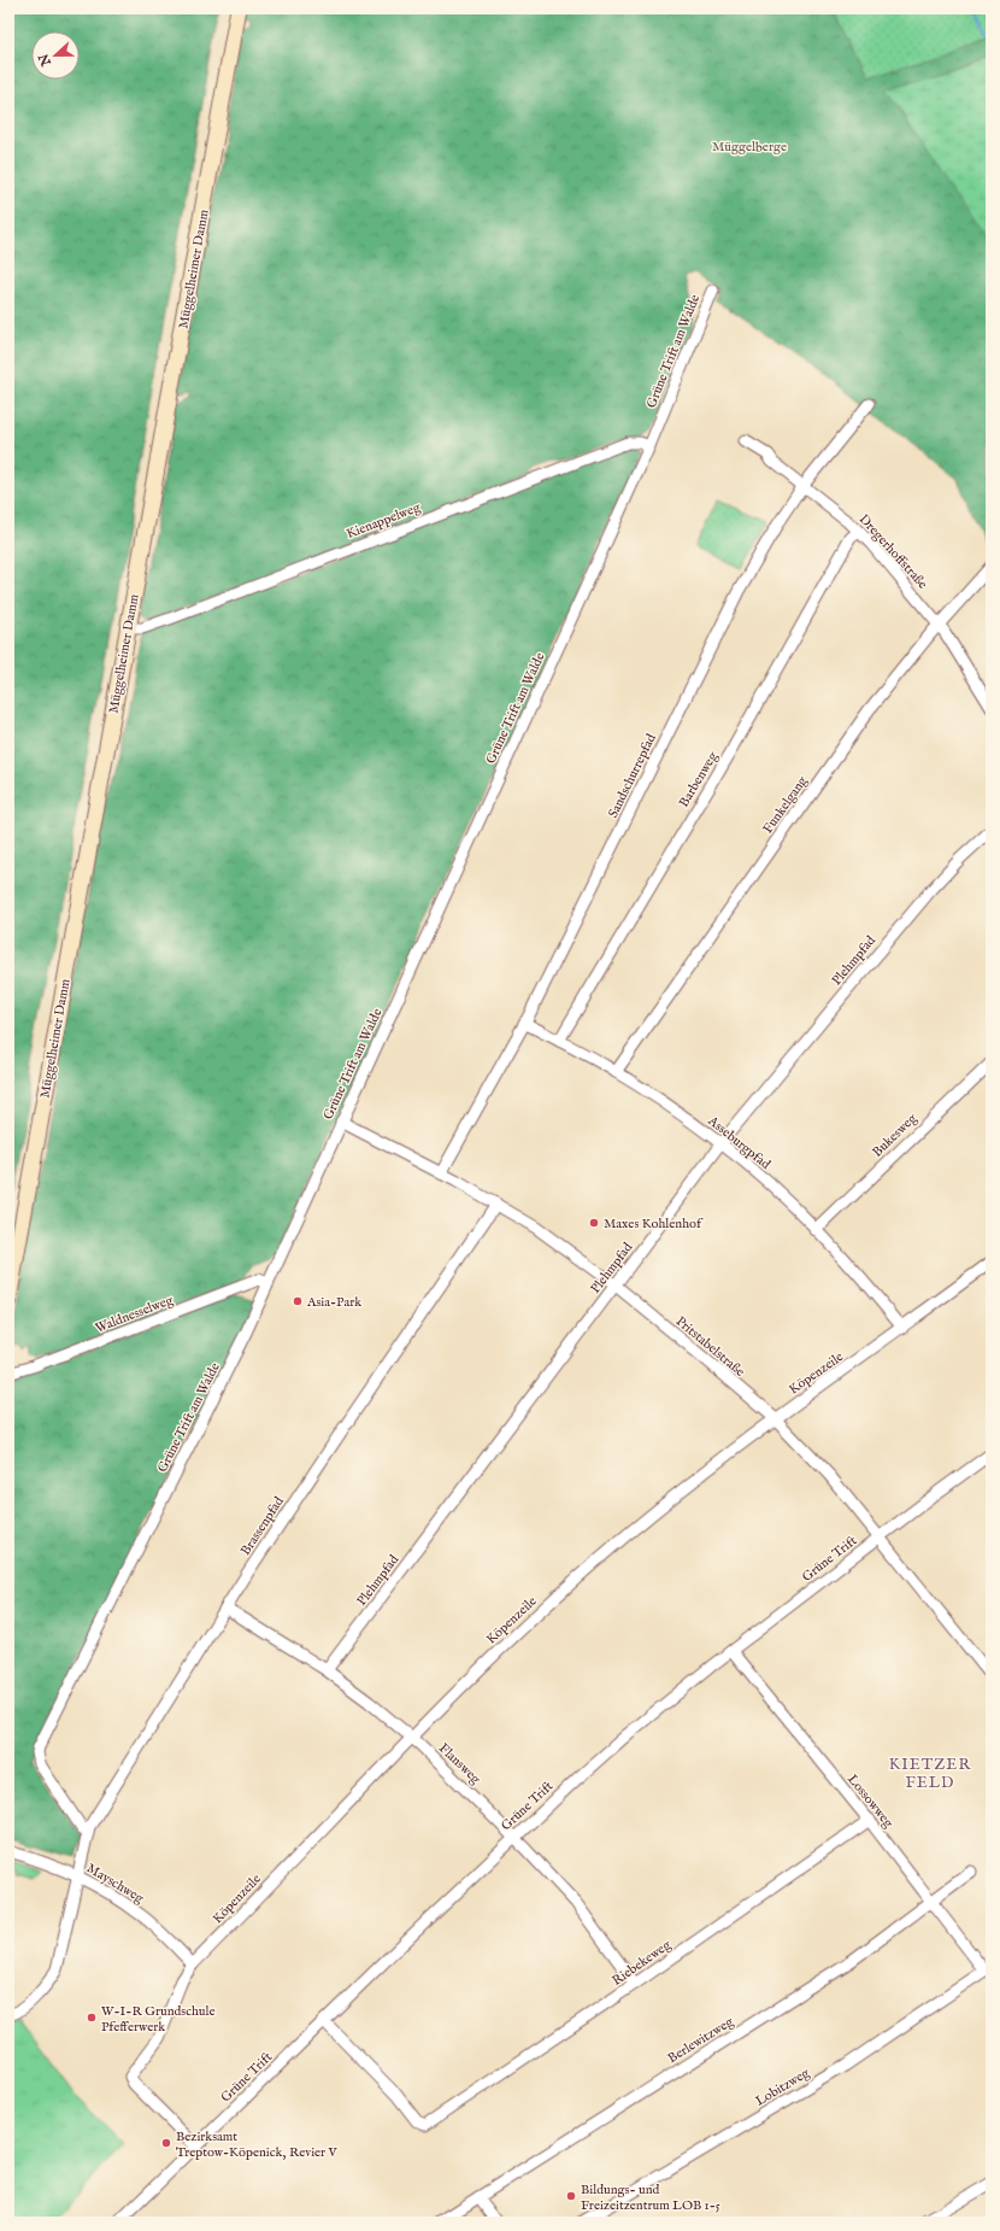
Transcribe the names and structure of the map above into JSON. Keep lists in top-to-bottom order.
{
  "streets": {
    "main road": ["Müggelheimer Damm"],
    "street": [
      "Grüne Trift am Walde",
      "Kienappelweg",
      "Dregerhoffstraße",
      "Sandschurrepfad",
      "Barbenweg",
      "Funkelgang",
      "Plehmpfad",
      "Bukesweg",
      "Asseburgpfad",
      "Waldnesselweg",
      "Pritstabelstraße",
      "Köpenzeile",
      "Brassenpfad",
      "Grüne Trift",
      "Flansweg",
      "Lossowweg",
      "Mayschweg",
      "Riebekeweg",
      "Berlewitzweg",
      "Lobitzweg"
    ]
  },
  "crossings": [
    ["Müggelheimer Damm", "Kienappelweg"],
    ["Grüne Trift am Walde", "Kienappelweg"],
    ["Grüne Trift am Walde", "Waldnesselweg"],
    ["Grüne Trift am Walde", "Pritstabelstraße"],
    ["Grüne Trift am Walde", "Brassenpfad"],
    ["Dregerhoffstraße", "Sandschurrepfad"],
    ["Dregerhoffstraße", "Barbenweg"],
    ["Dregerhoffstraße", "Funkelgang"],
    ["Sandschurrepfad", "Asseburgpfad"],
    ["Sandschurrepfad", "Pritstabelstraße"],
    ["Barbenweg", "Asseburgpfad"],
    ["Funkelgang", "Asseburgpfad"],
    ["Plehmpfad", "Asseburgpfad"],
    ["Plehmpfad", "Pritstabelstraße"],
    ["Plehmpfad", "Flansweg"],
    ["Bukesweg", "Asseburgpfad"],
    ["Asseburgpfad", "Köpenzeile"],
    ["Pritstabelstraße", "Köpenzeile"],
    ["Pritstabelstraße", "Brassenpfad"],
    ["Pritstabelstraße", "Grüne Trift"],
    ["Köpenzeile", "Grüne Trift"],
    ["Köpenzeile", "Flansweg"],
    ["Köpenzeile", "Mayschweg"],
    ["Brassenpfad", "Flansweg"],
    ["Brassenpfad", "Mayschweg"],
    ["Grüne Trift", "Flansweg"],
    ["Grüne Trift", "Lossowweg"],
    ["Grüne Trift", "Riebekeweg"],
    ["Flansweg", "Riebekeweg"],
    ["Lossowweg", "Riebekeweg"],
    ["Lossowweg", "Berlewitzweg"],
    ["Lossowweg", "Lobitzweg"]
  ],
  "districts": ["KIETZER FELD"],
  "parks": ["Müggelberge"],
  "places": [
    "Maxes Kohlenhof",
    "Asia-Park",
    "W-I-R Grundschule Pfefferwerk",
    "Bezirksamt Treptow-Köpenick, Revier V",
    "Bildungs- und Freizeitzentrum LOB 1-5"
  ],
  "north": "left"
}
